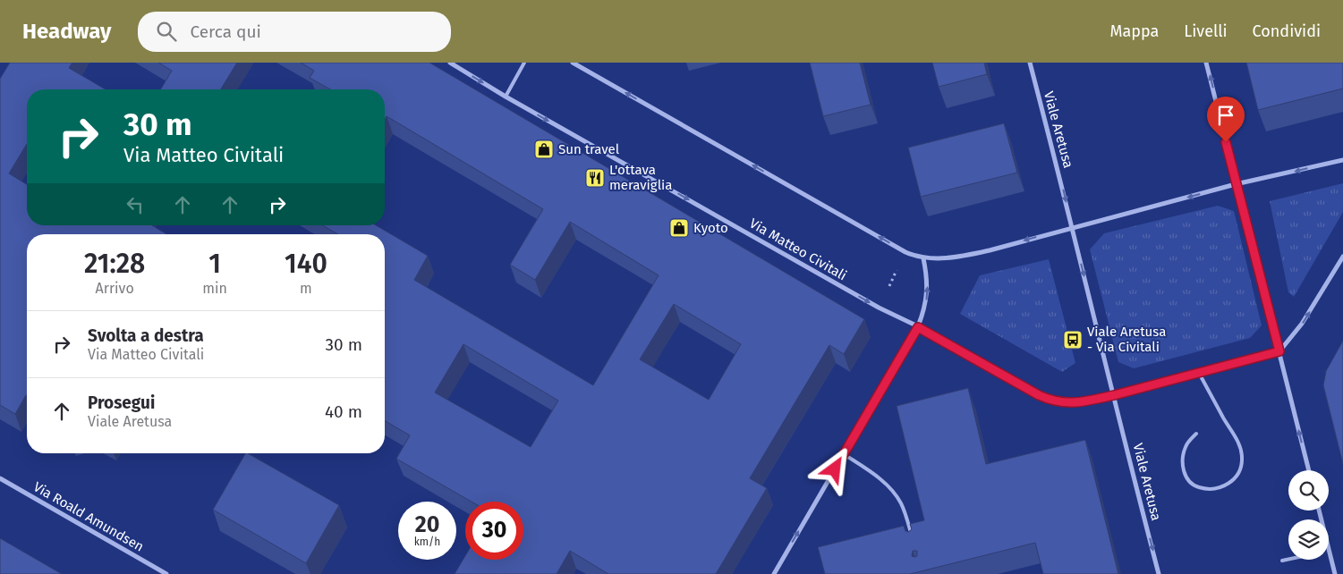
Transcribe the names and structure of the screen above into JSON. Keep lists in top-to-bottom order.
{
  "streets": {
    "street": ["Viale Aretusa", "Via Matteo Civitali", "Via Roald Amundsen"]
  },
  "crossings": [
    ["Viale Aretusa", "Via Matteo Civitali"]
  ],
  "one_way": ["Viale Aretusa", "Via Matteo Civitali"],
  "places": {
    "shop": ["Sun travel", "Kyoto"],
    "restaurant": ["L'ottava meraviglia"],
    "bus stop": ["Viale Aretusa - Via Civitali"]
  },
  "page": {
    "header": "Headway",
    "search": "Cerca qui",
    "nav": ["Mappa", "Livelli", "Condividi"],
    "turn": ["30 m", "Via Matteo Civitali"],
    "eta": [
      "21:28",
      "Arrivo",
      "1",
      "min",
      "140",
      "m"
    ],
    "list": [
      {
        "name": "Svolta a destra",
        "note": "Via Matteo Civitali",
        "value": "30 m"
      },
      {
        "name": "Prosegui",
        "note": "Viale Aretusa",
        "value": "40 m"
      }
    ],
    "speed": "20 km/h",
    "limit": "30"
  }
}
